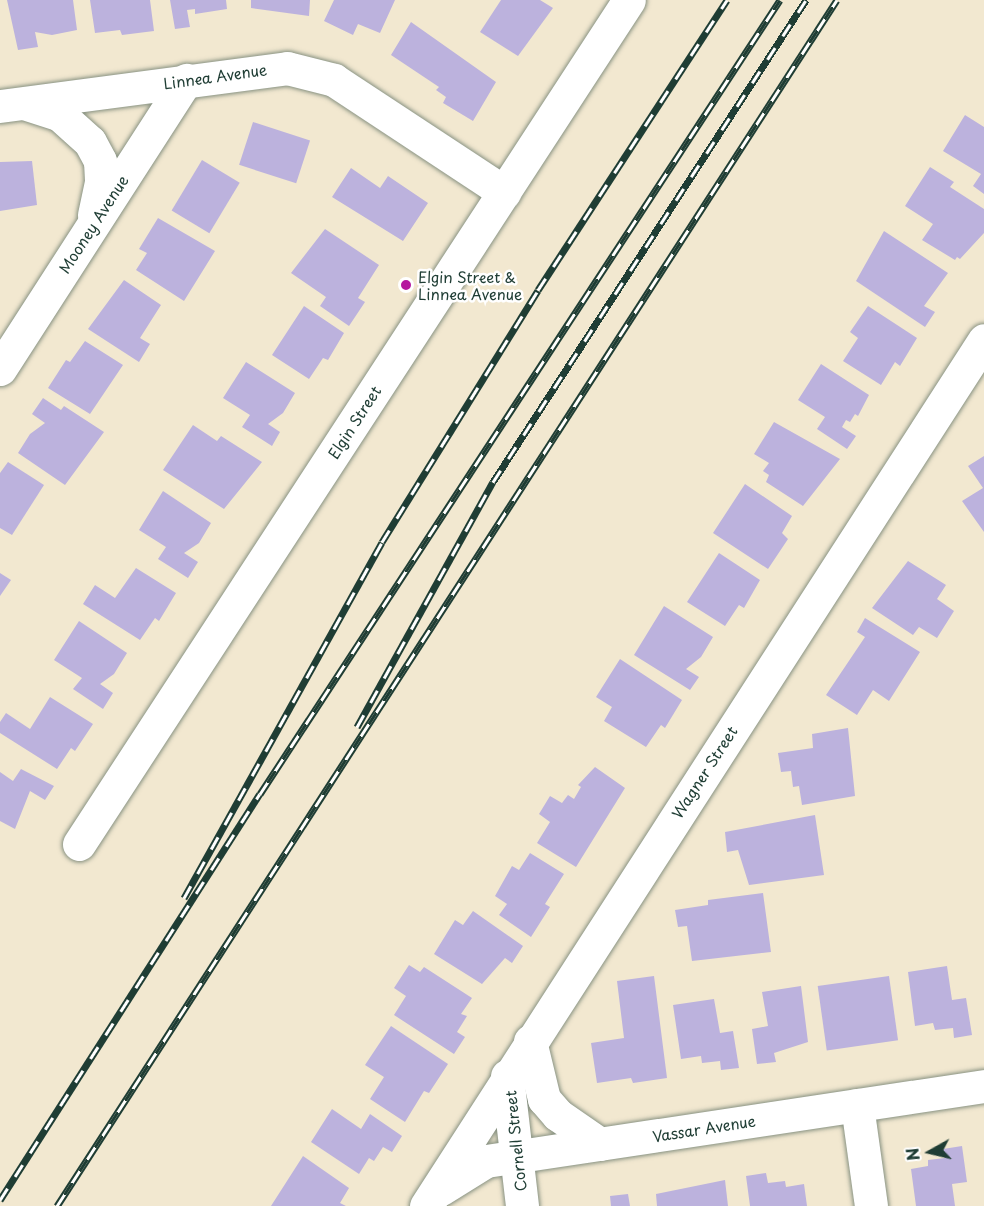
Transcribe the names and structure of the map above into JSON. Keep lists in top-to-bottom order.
{
  "streets": {
    "street": [
      "Linnea Avenue",
      "Mooney Avenue",
      "Elgin Street",
      "Wagner Street",
      "Vassar Avenue",
      "Cornell Street"
    ]
  },
  "crossings": [
    ["Linnea Avenue", "Mooney Avenue"],
    ["Linnea Avenue", "Elgin Street"],
    ["Wagner Street", "Vassar Avenue"],
    ["Wagner Street", "Cornell Street"],
    ["Vassar Avenue", "Cornell Street"]
  ],
  "places": ["Elgin Street & Linnea Avenue"],
  "north": "left"
}
